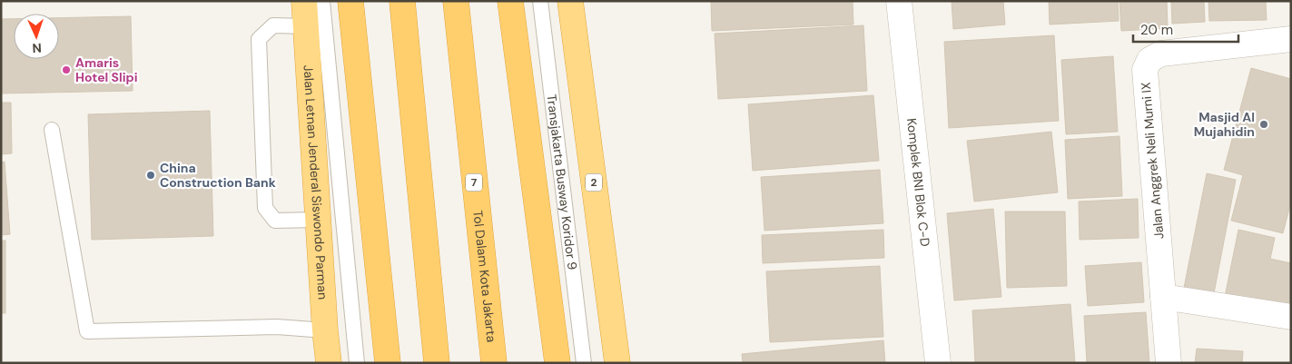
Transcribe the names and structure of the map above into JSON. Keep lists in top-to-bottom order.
{
  "streets": {
    "highway": [
      "Jalan Letnan Jenderal Siswondo Parman",
      "7",
      "2",
      "Tol Dalam Kota Jakarta"
    ],
    "street": ["Jalan Anggrek Neli Murni IX", "Komplek BNI Blok C-D"],
    "lane": ["Transjakarta Busway Koridor 9"]
  },
  "places": ["Amaris Hotel Slipi", "Masjid Al Mujahidin", "China Construction Bank"],
  "scale_bar": "20 m",
  "north": "bottom"
}
